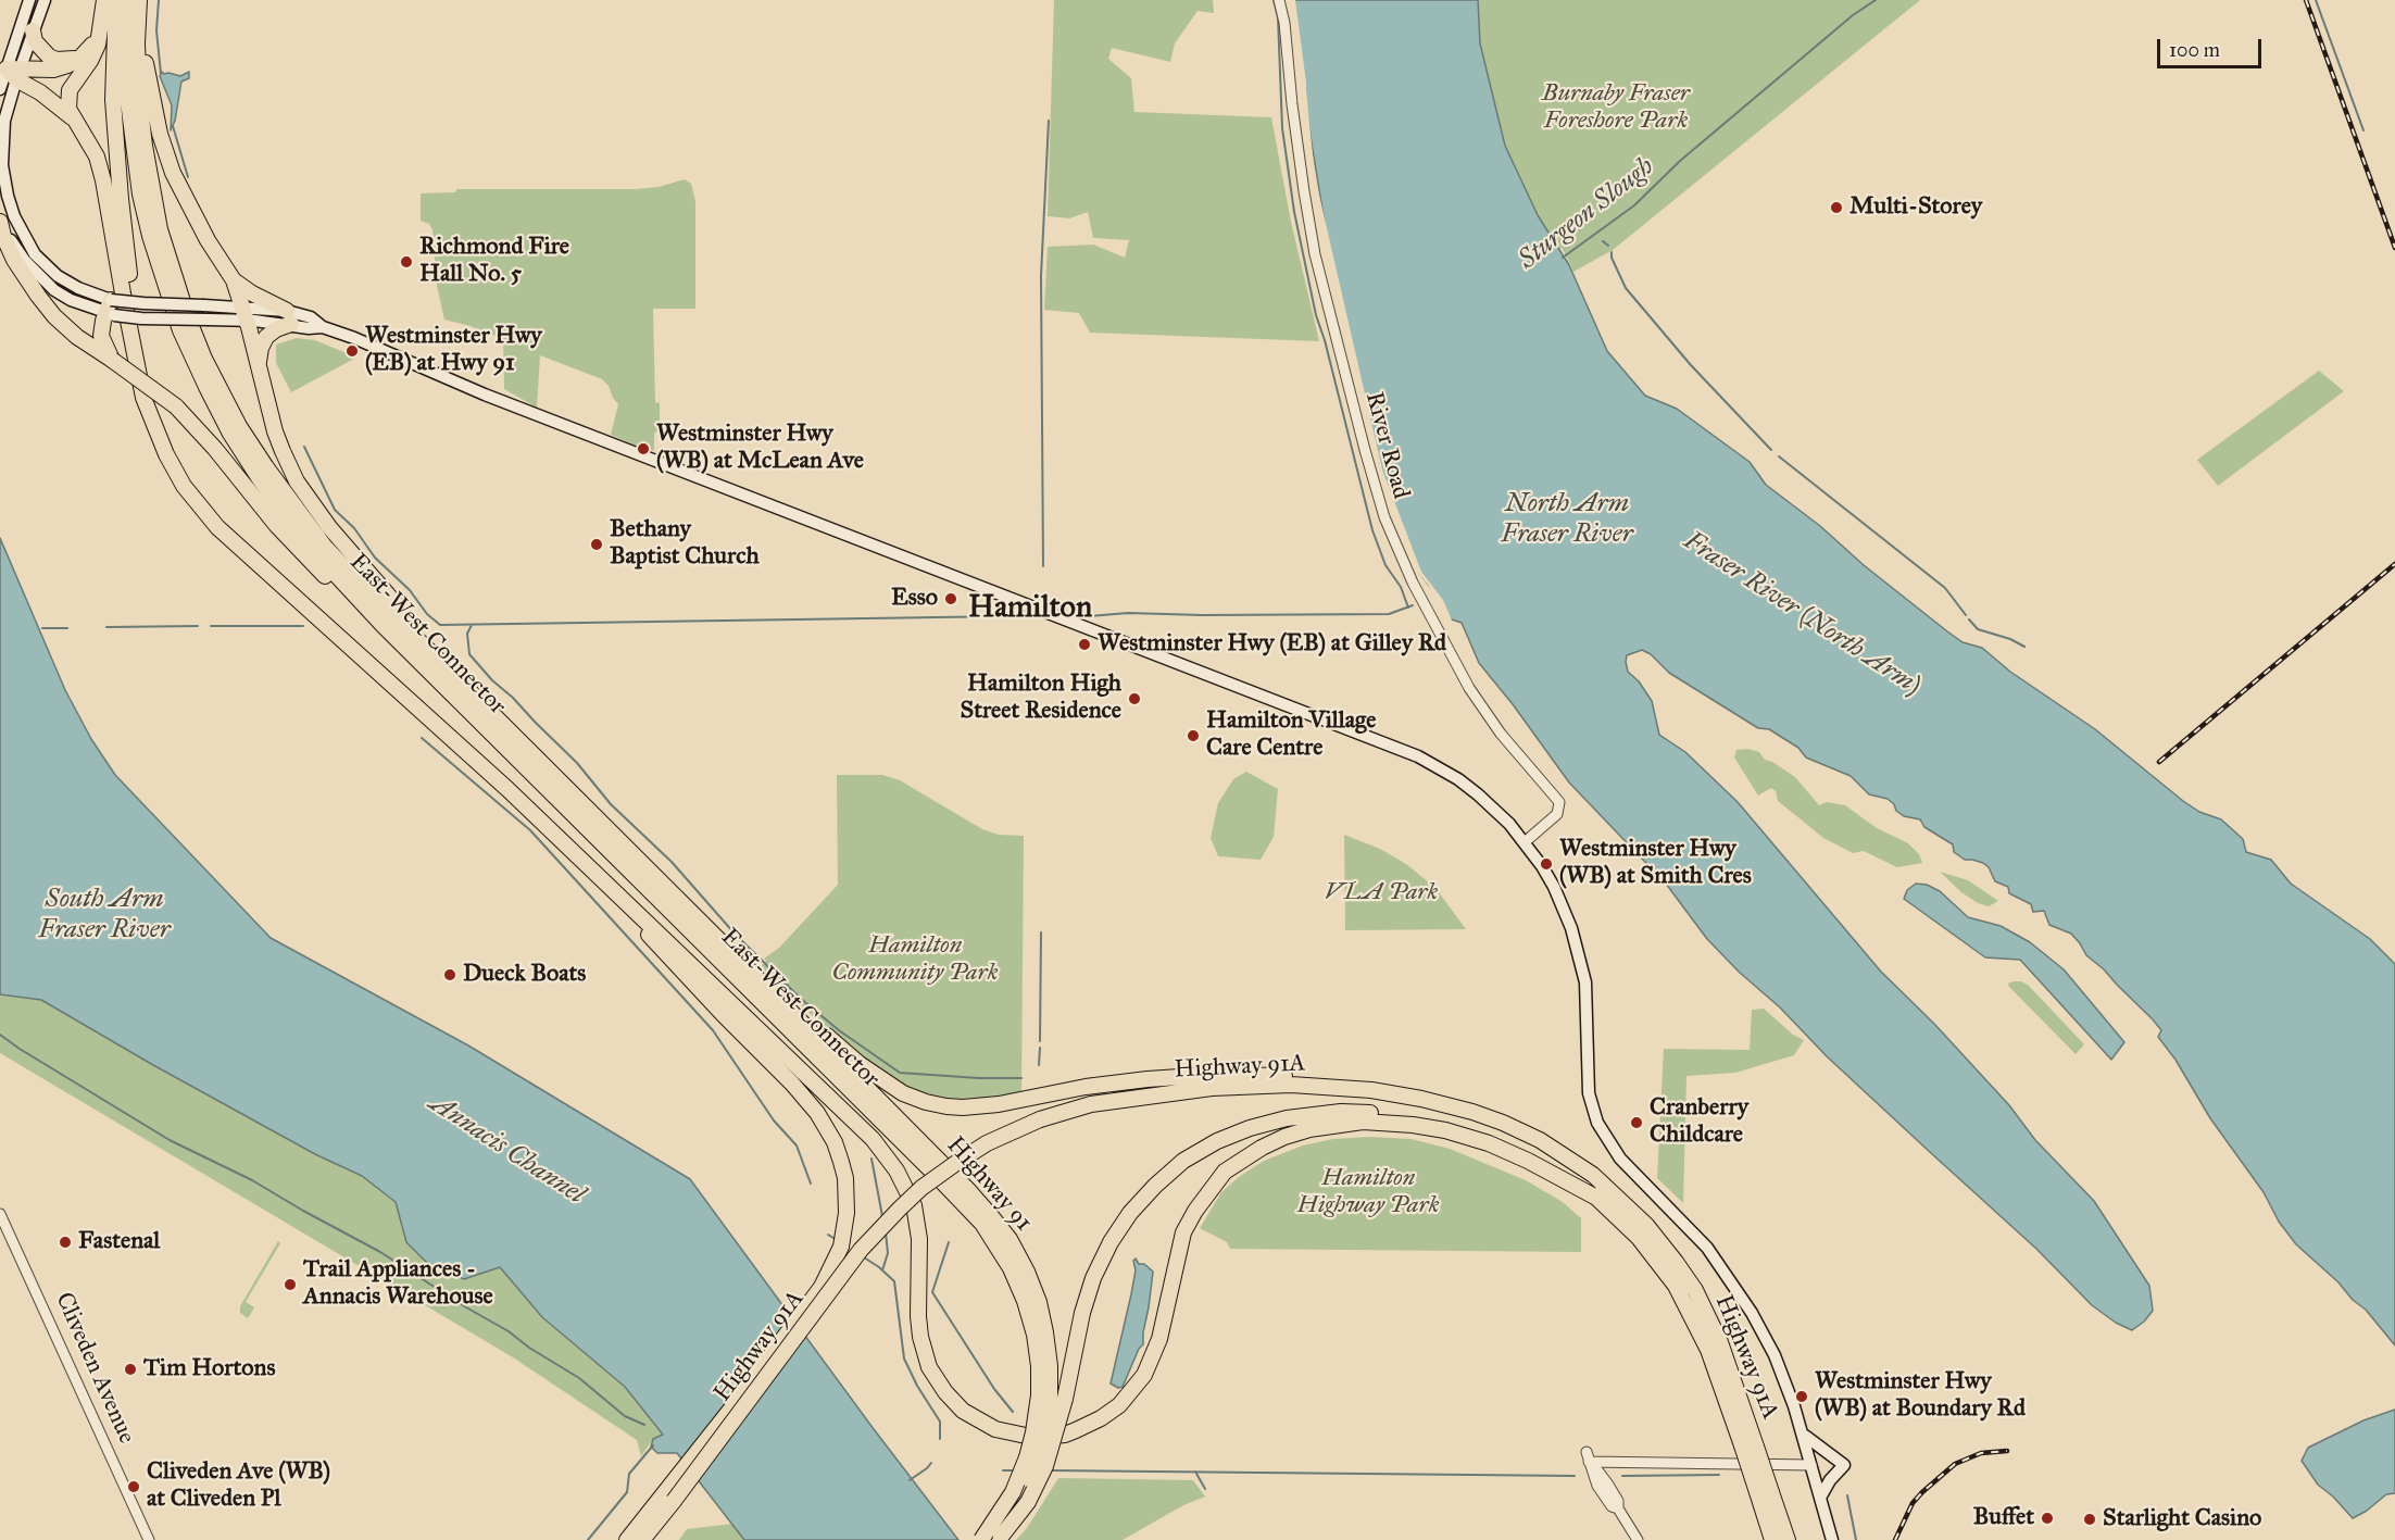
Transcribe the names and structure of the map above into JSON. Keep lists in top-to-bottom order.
{
  "streets": {
    "highway": ["East-West Connector", "Highway 91A", "Highway 91"],
    "street": ["River Road", "Cliveden Avenue"]
  },
  "crossings": [
    ["East-West Connector", "Highway 91"],
    ["Highway 91A", "Highway 91"]
  ],
  "districts": ["Hamilton"],
  "water": [
    "Sturgeon Slough",
    "North Arm Fraser River",
    "Fraser River (North Arm)",
    "South Arm Fraser River",
    "Annacis Channel"
  ],
  "parks": [
    "Burnaby Fraser Foreshore Park",
    "VLA Park",
    "Hamilton Community Park",
    "Hamilton Highway Park"
  ],
  "places": [
    "Multi-Storey",
    "Richmond Fire Hall No. 5",
    "Westminster Hwy (EB) at Hwy 91",
    "Westminster Hwy (WB) at McLean Ave",
    "Bethany Baptist Church",
    "Esso",
    "Westminster Hwy (EB) at Gilley Rd",
    "Hamilton High Street Residence",
    "Hamilton Village Care Centre",
    "Westminster Hwy (WB) at Smith Cres",
    "Dueck Boats",
    "Cranberry Childcare",
    "Fastenal",
    "Trail Appliances - Annacis Warehouse",
    "Tim Hortons",
    "Westminster Hwy (WB) at Boundary Rd",
    "Cliveden Ave (WB) at Cliveden Pl",
    "Buffet",
    "Starlight Casino"
  ],
  "scale_bar": "100 m"
}
